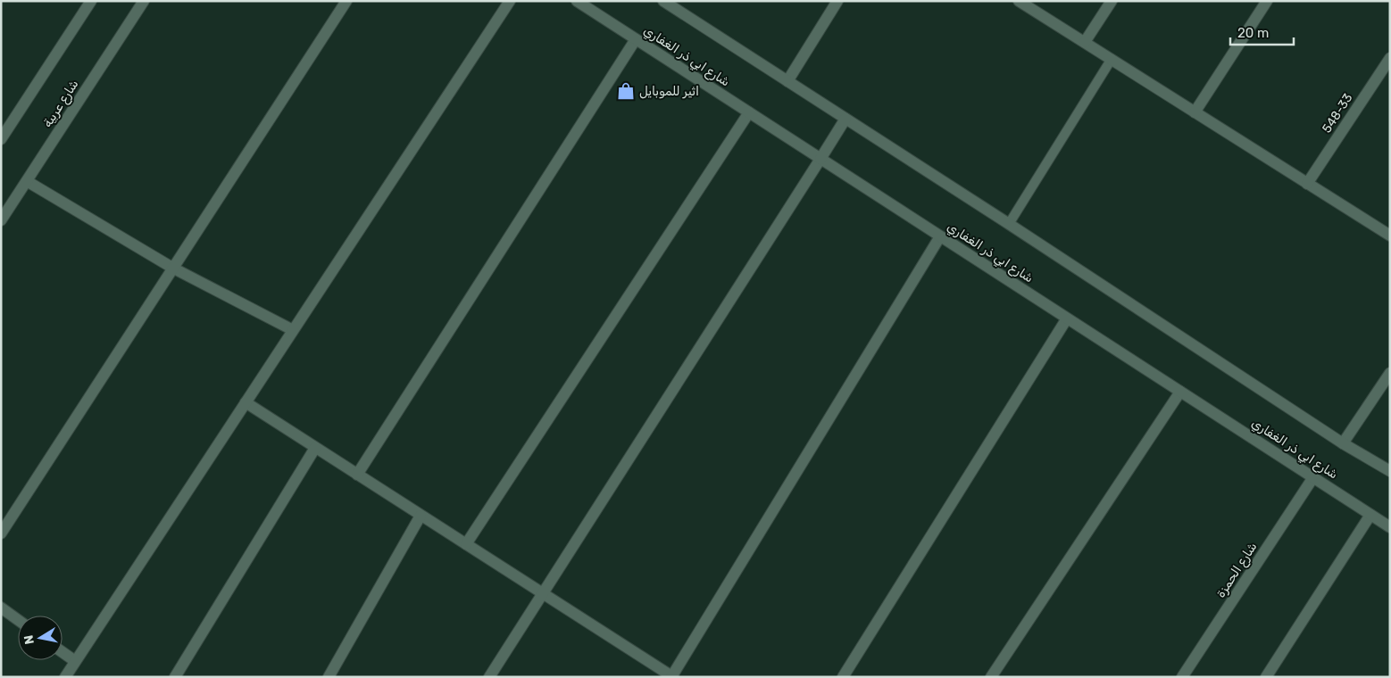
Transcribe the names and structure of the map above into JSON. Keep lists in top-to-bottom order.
{
  "streets": {
    "street": [
      "شارع ابي ذر الغفاري",
      "شارع عربية",
      "548-33",
      "شارع الحمزة"
    ]
  },
  "crossings": [
    ["شارع ابي ذر الغفاري", "شارع الحمزة"]
  ],
  "places": {
    "shop": ["اثير للموبايل"]
  },
  "scale_bar": "20 m",
  "north": "left"
}
